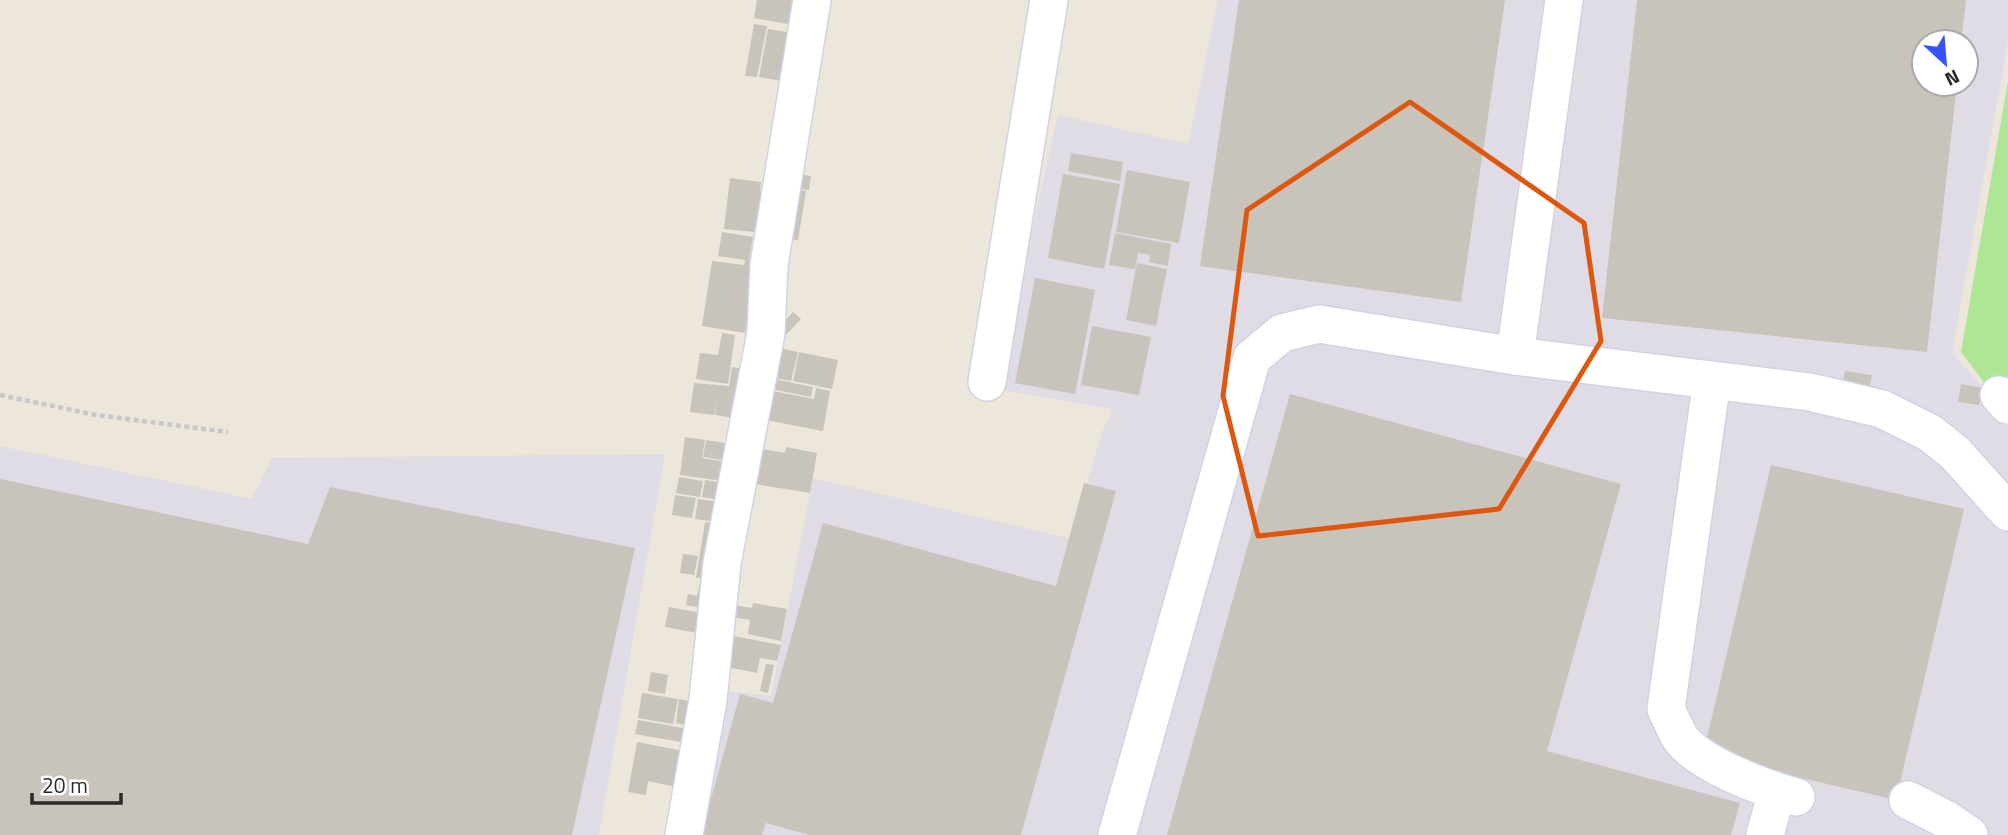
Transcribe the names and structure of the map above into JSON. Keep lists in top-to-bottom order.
{
  "scale_bar": "20 m",
  "north": "bottom right"
}
